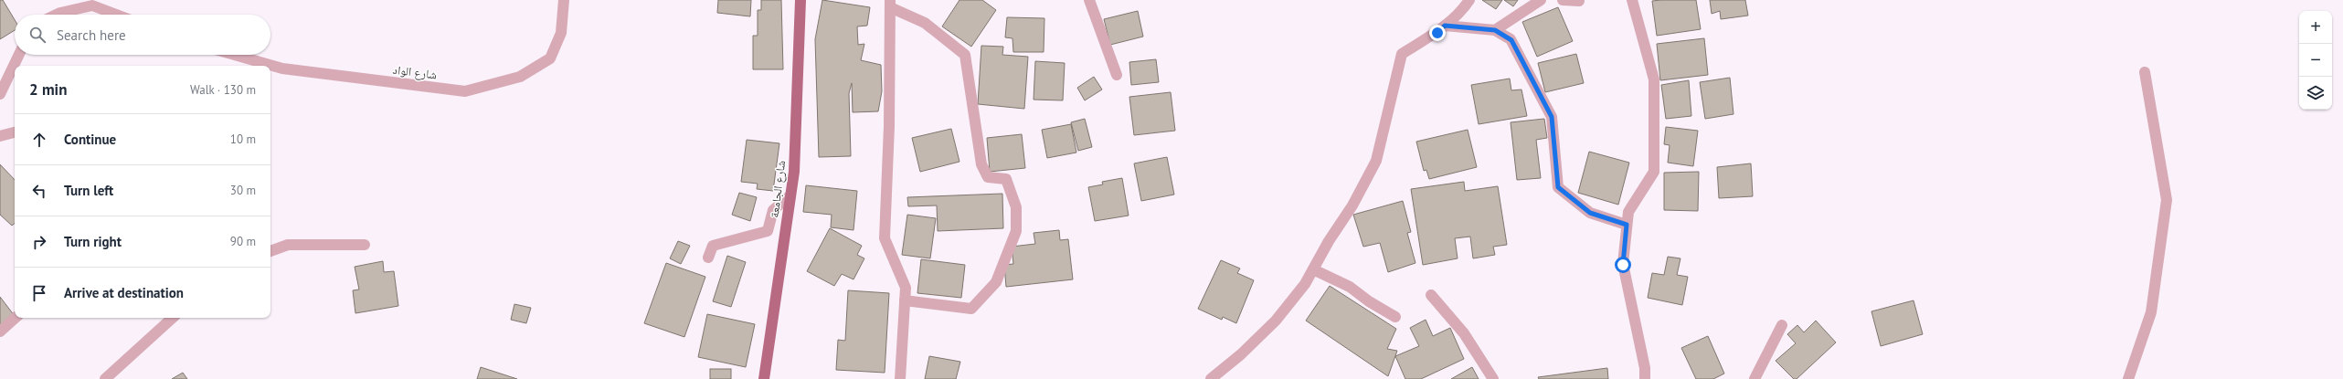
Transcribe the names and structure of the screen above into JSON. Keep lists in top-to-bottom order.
{
  "streets": {
    "main road": ["شارع الجامعة"],
    "street": ["شارع الواد"]
  },
  "page": {
    "map_buttons": ["+", "−"],
    "search": "Search here",
    "heading": ["2 min", "Walk · 130 m"],
    "list": [
      ["Continue", "10 m"],
      ["Turn left", "30 m"],
      ["Turn right", "90 m"],
      "Arrive at destination"
    ]
  }
}
